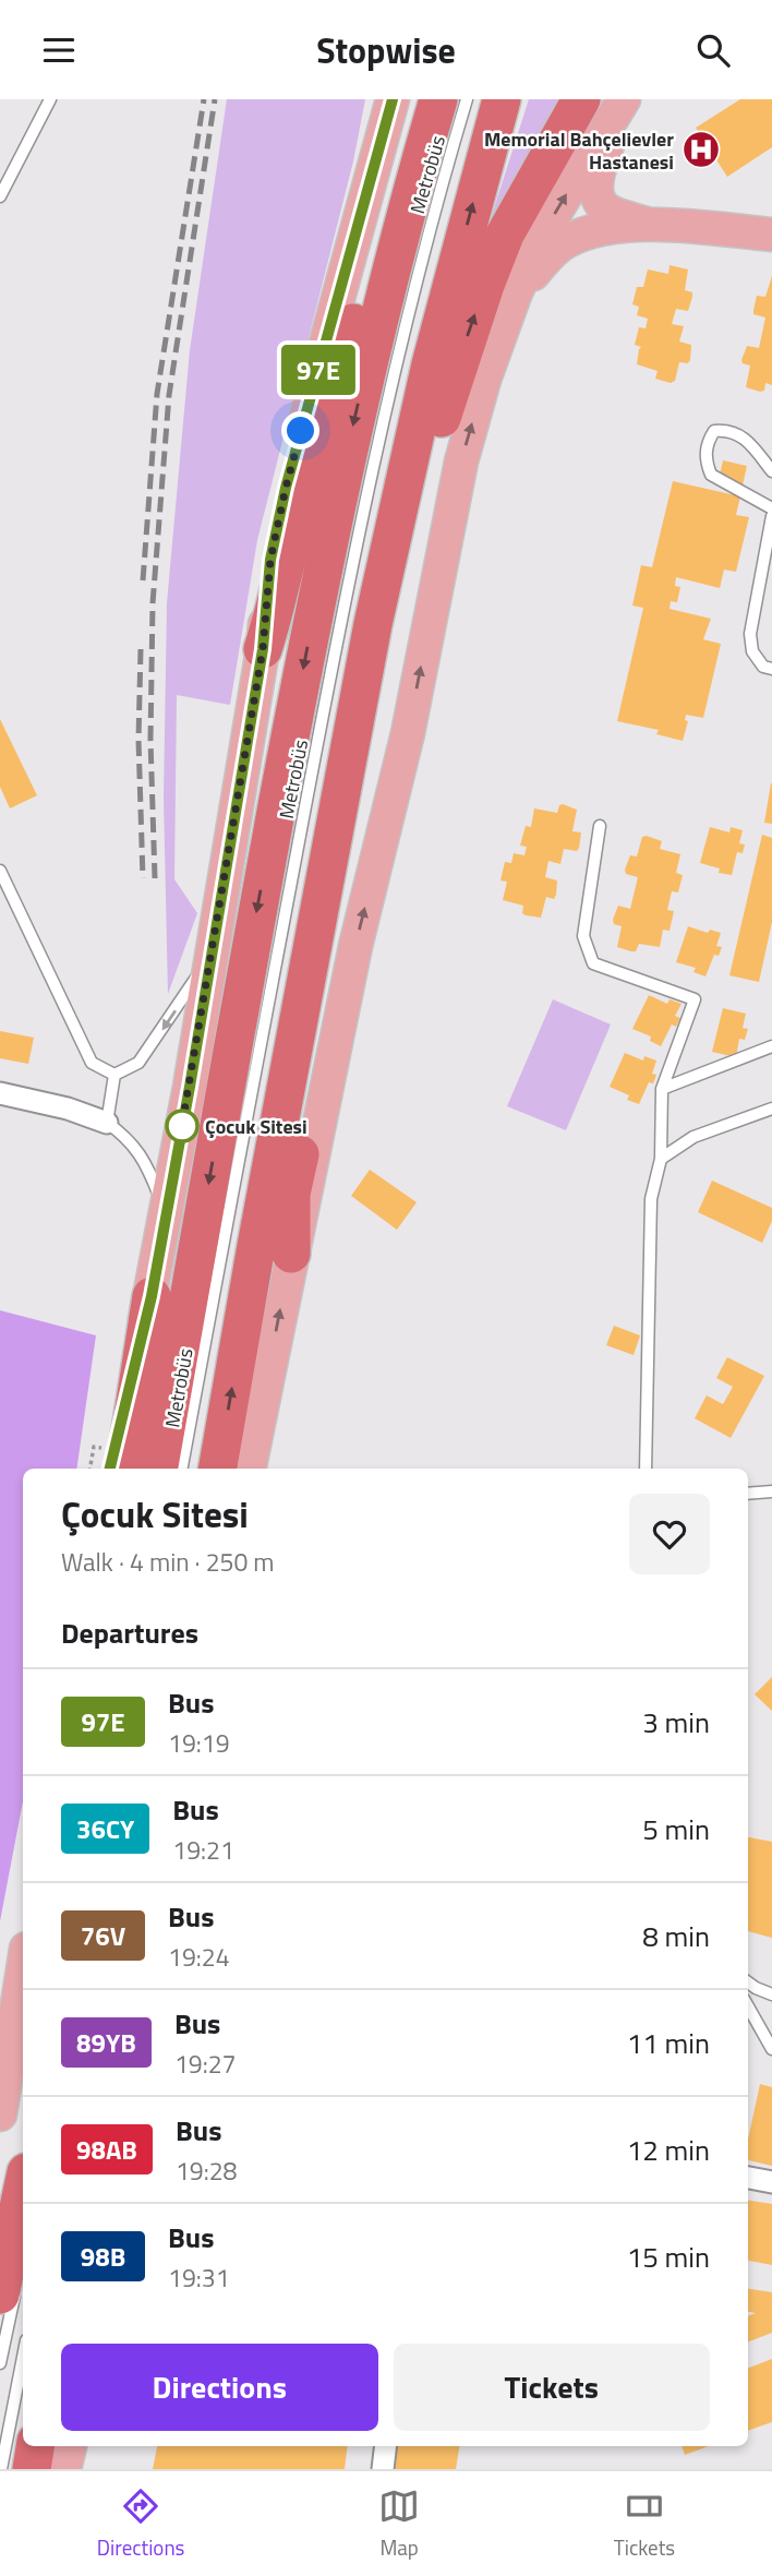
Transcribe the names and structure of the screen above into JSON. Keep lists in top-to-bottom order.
{
  "streets": {
    "lane": ["Metrobüs"]
  },
  "places": {
    "hospital": ["Memorial Bahçelievler Hastanesi"],
    "other": ["Çocuk Sitesi"]
  },
  "lines": ["bus line 97E"],
  "page": {
    "header": "Stopwise",
    "on_map": "97E",
    "heading": [
      ["Çocuk Sitesi", "Walk · 4 min · 250 m"],
      "Departures"
    ],
    "list": [
      {
        "mark": "97E",
        "name": "Bus",
        "note": "19:19",
        "value": "3 min"
      },
      {
        "mark": "36CY",
        "name": "Bus",
        "note": "19:21",
        "value": "5 min"
      },
      {
        "mark": "76V",
        "name": "Bus",
        "note": "19:24",
        "value": "8 min"
      },
      {
        "mark": "89YB",
        "name": "Bus",
        "note": "19:27",
        "value": "11 min"
      },
      {
        "mark": "98AB",
        "name": "Bus",
        "note": "19:28",
        "value": "12 min"
      },
      {
        "mark": "98B",
        "name": "Bus",
        "note": "19:31",
        "value": "15 min"
      }
    ],
    "buttons": ["Directions", "Tickets"],
    "tabs": ["Directions", "Map", "Tickets"]
  }
}
